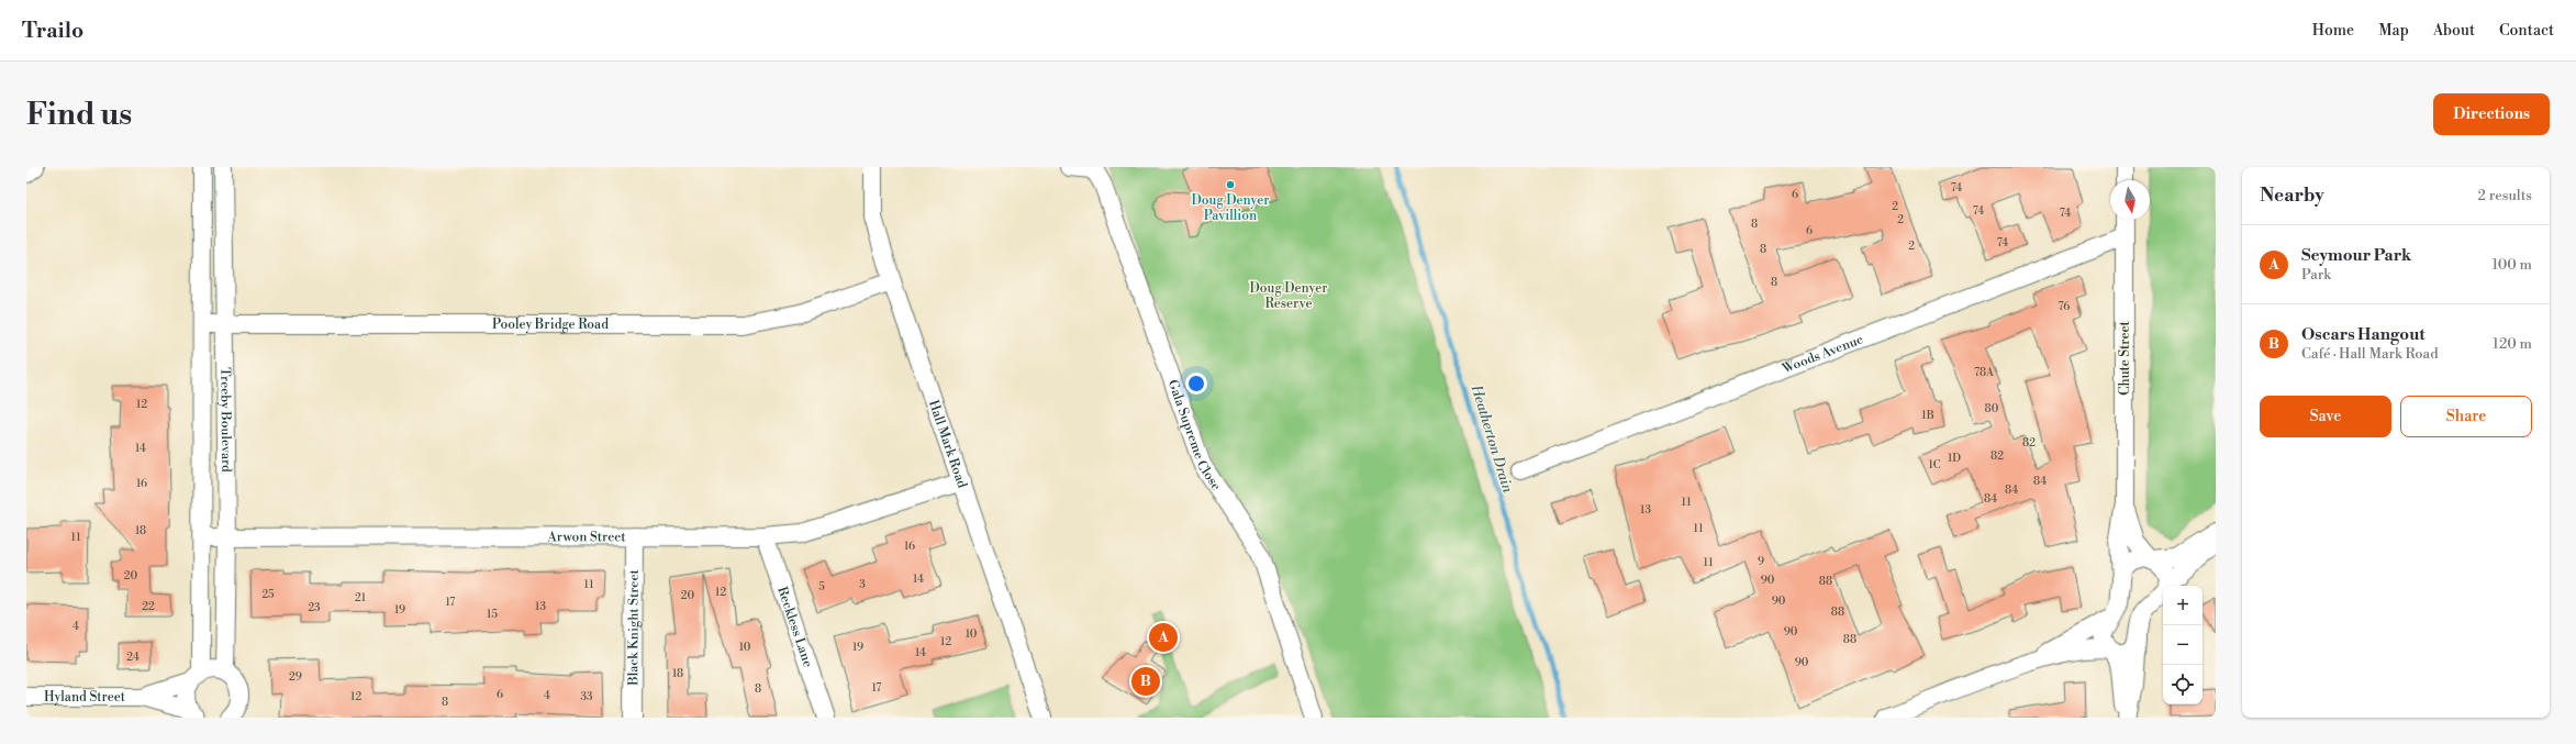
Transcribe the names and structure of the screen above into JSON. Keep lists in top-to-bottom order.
{
  "streets": {
    "street": [
      "Pooley Bridge Road",
      "Woods Avenue",
      "Chute Street",
      "Treeby Boulevard",
      "Gala Supreme Close",
      "Hall Mark Road",
      "Arwon Street",
      "Black Knight Street",
      "Reckless Lane",
      "Hyland Street"
    ]
  },
  "crossings": [
    ["Pooley Bridge Road", "Treeby Boulevard"],
    ["Pooley Bridge Road", "Hall Mark Road"],
    ["Woods Avenue", "Chute Street"],
    ["Treeby Boulevard", "Arwon Street"],
    ["Treeby Boulevard", "Hyland Street"],
    ["Hall Mark Road", "Arwon Street"],
    ["Arwon Street", "Black Knight Street"],
    ["Arwon Street", "Reckless Lane"]
  ],
  "water": ["Heatherton Drain"],
  "parks": ["Doug Denyer Reserve"],
  "places": ["Doug Denyer Pavillion"],
  "house_numbers": [
    "74",
    "6",
    "2",
    "74",
    "74",
    "2",
    "8",
    "6",
    "74",
    "2",
    "8",
    "8",
    "76",
    "78A",
    "12",
    "80",
    "1B",
    "82",
    "14",
    "82",
    "1D",
    "1C",
    "84",
    "16",
    "84",
    "84",
    "11",
    "13",
    "11",
    "18",
    "11",
    "16",
    "9",
    "11",
    "20",
    "14",
    "90",
    "88",
    "11",
    "3",
    "5",
    "12",
    "25",
    "20",
    "21",
    "90",
    "17",
    "22",
    "13",
    "23",
    "19",
    "88",
    "15",
    "4",
    "90",
    "10",
    "88",
    "12",
    "10",
    "19",
    "14",
    "24",
    "90",
    "18",
    "29",
    "17",
    "8",
    "6",
    "4",
    "12",
    "33",
    "8"
  ],
  "north": "bottom",
  "page": {
    "header": "Trailo",
    "nav": [
      "Home",
      "Map",
      "About",
      "Contact"
    ],
    "buttons": [
      "Directions",
      ["Save", "Share"]
    ],
    "title": "Find us",
    "heading": ["Nearby", "2 results"],
    "list": [
      {
        "mark": "A",
        "name": "Seymour Park",
        "note": "Park",
        "value": "100 m"
      },
      {
        "mark": "B",
        "name": "Oscars Hangout",
        "note": "Café · Hall Mark Road",
        "value": "120 m"
      }
    ],
    "map_buttons": ["+", "−"],
    "pins": ["A", "B"]
  }
}
